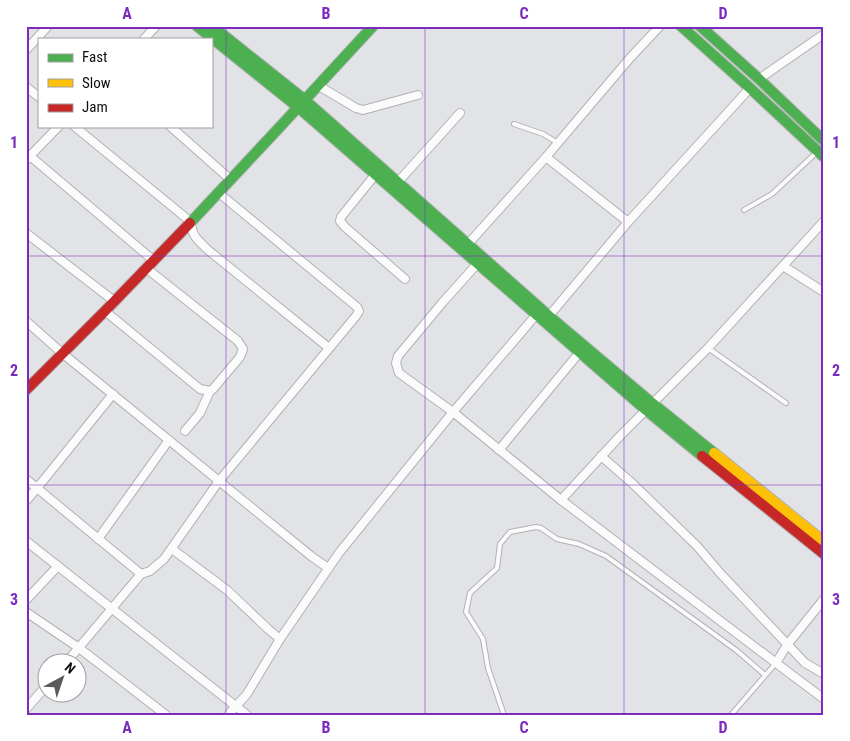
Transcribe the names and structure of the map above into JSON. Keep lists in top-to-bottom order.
{
  "legend": ["Fast", "Slow", "Jam"],
  "north": "top right",
  "grid": {
    "columns": [
      "A",
      "B",
      "C",
      "D"
    ],
    "rows": ["1", "2", "3"]
  }
}
